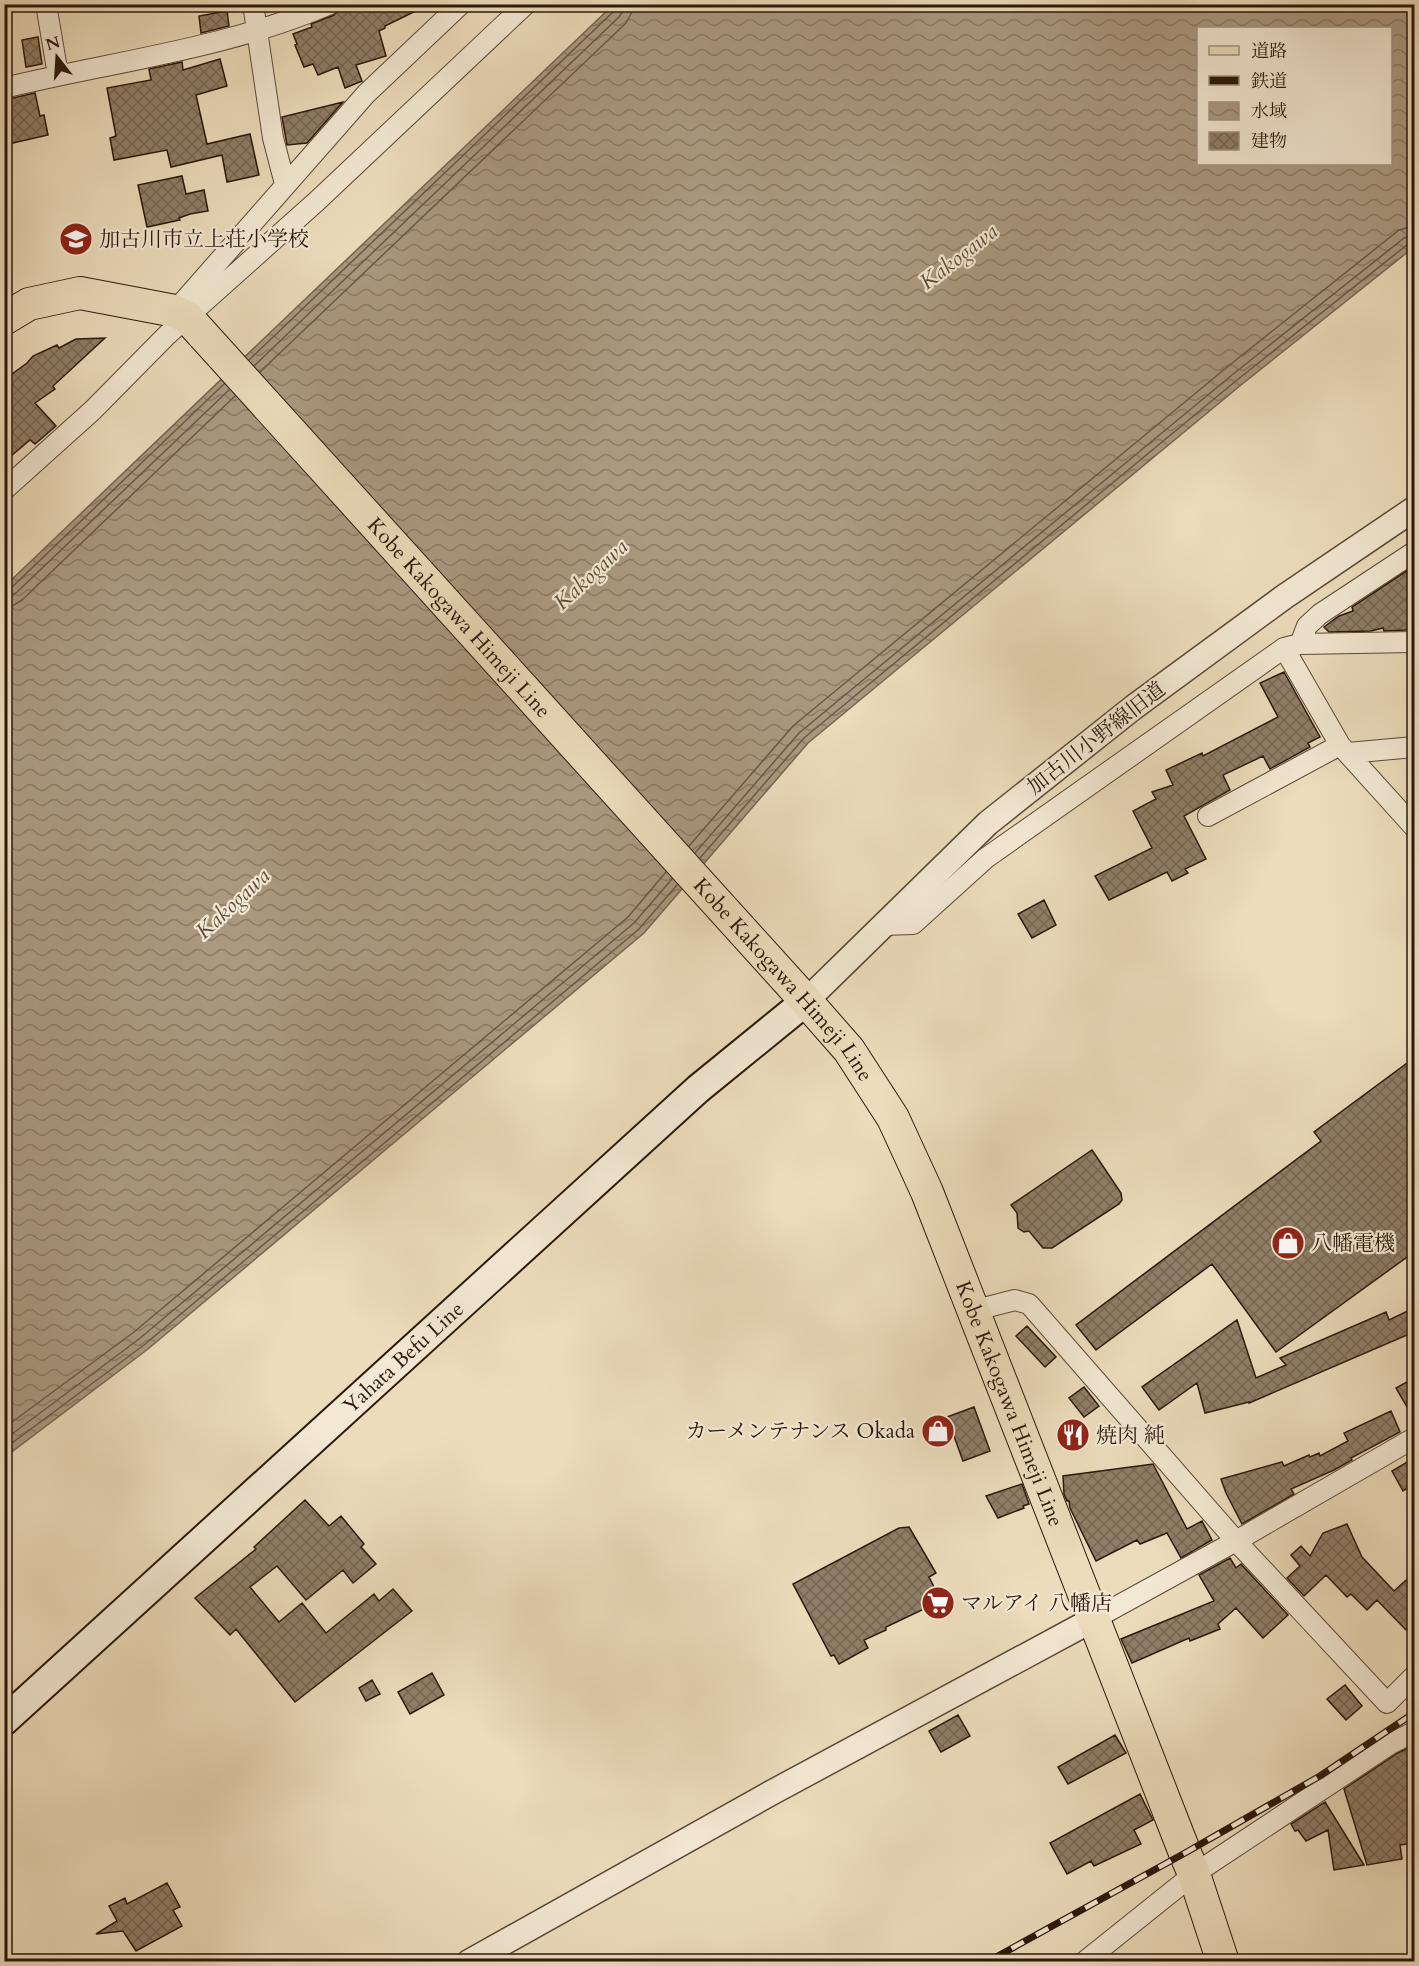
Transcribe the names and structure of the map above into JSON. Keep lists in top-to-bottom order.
{
  "streets": {
    "main road": ["Kobe Kakogawa Himeji Line", "Yahata Befu Line"],
    "street": ["加古川小野線旧道"]
  },
  "crossings": [
    ["Kobe Kakogawa Himeji Line", "加古川小野線旧道"],
    ["Kobe Kakogawa Himeji Line", "Yahata Befu Line"],
    ["加古川小野線旧道", "Yahata Befu Line"]
  ],
  "water": ["Kakogawa"],
  "places": {
    "school or university": ["加古川市立上荘小学校"],
    "shop": ["八幡電機", "カーメンテナンス Okada"],
    "restaurant": ["焼肉 純"],
    "supermarket": ["マルアイ 八幡店"]
  },
  "legend": [
    "道路",
    "鉄道",
    "水域",
    "建物"
  ],
  "north": "top"
}
